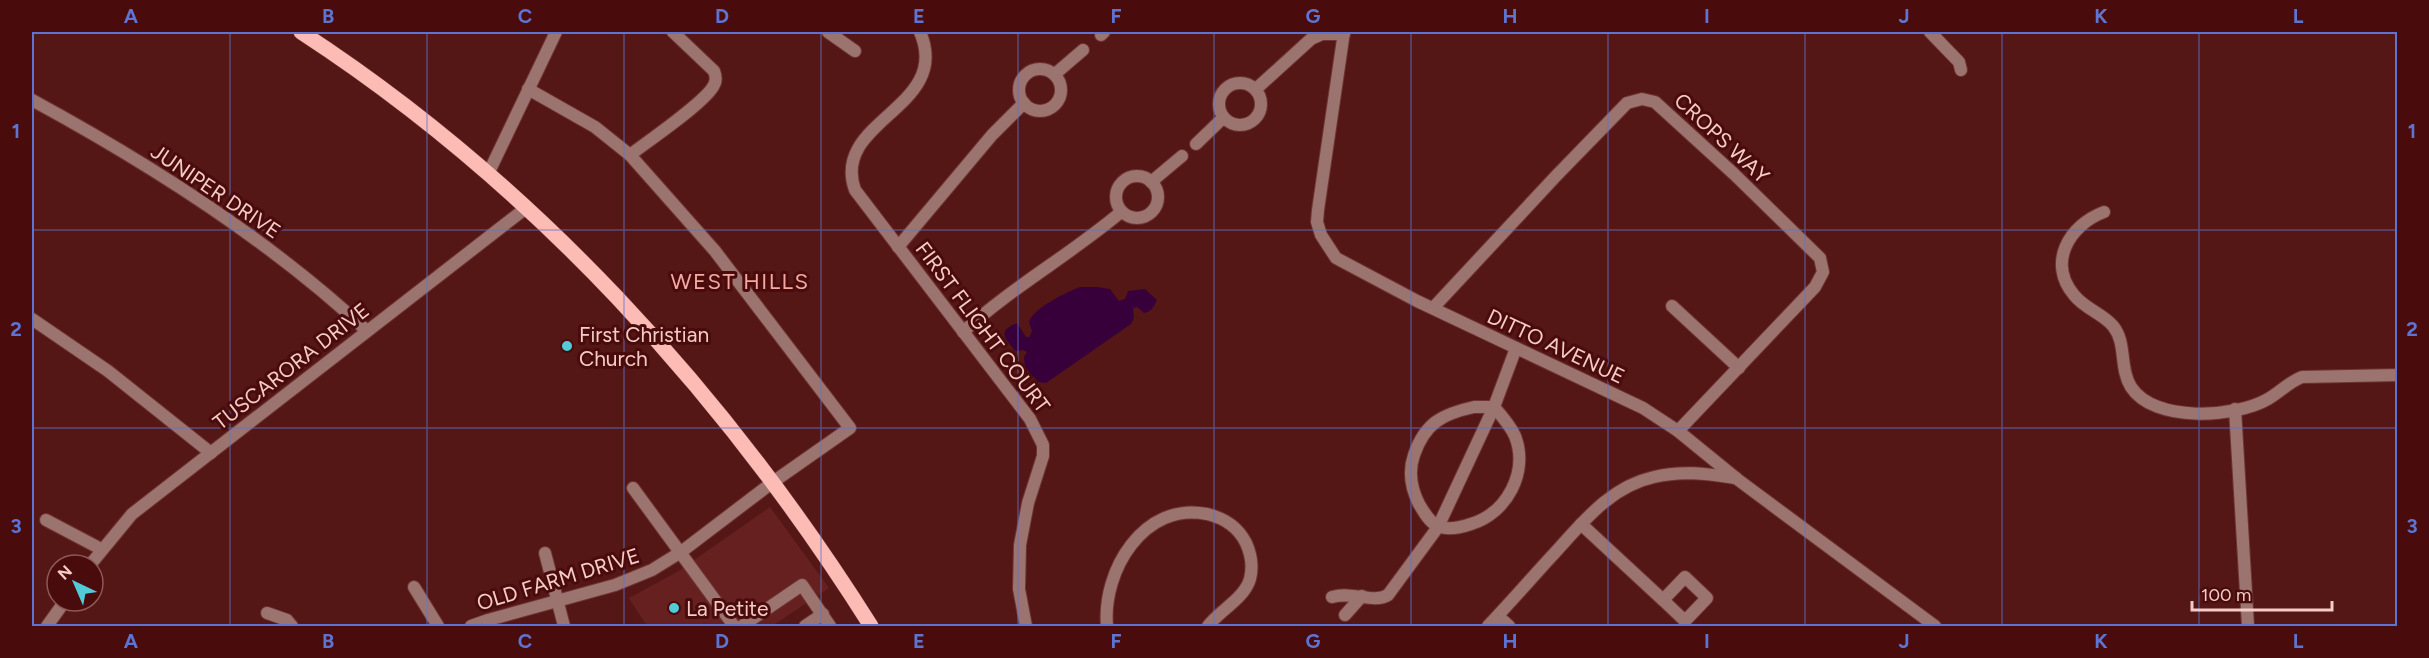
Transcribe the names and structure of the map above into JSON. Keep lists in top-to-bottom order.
{
  "streets": {
    "street": [
      "CROPS WAY",
      "JUNIPER DRIVE",
      "FIRST FLIGHT COURT",
      "DITTO AVENUE",
      "TUSCARORA DRIVE",
      "OLD FARM DRIVE"
    ]
  },
  "crossings": [
    ["CROPS WAY", "DITTO AVENUE"],
    ["JUNIPER DRIVE", "TUSCARORA DRIVE"]
  ],
  "districts": ["WEST HILLS"],
  "places": ["First Christian Church", "La Petite"],
  "scale_bar": "100 m",
  "north": "top left",
  "grid": {
    "columns": [
      "A",
      "B",
      "C",
      "D",
      "E",
      "F",
      "G",
      "H",
      "I",
      "J",
      "K",
      "L"
    ],
    "rows": ["1", "2", "3"]
  }
}
